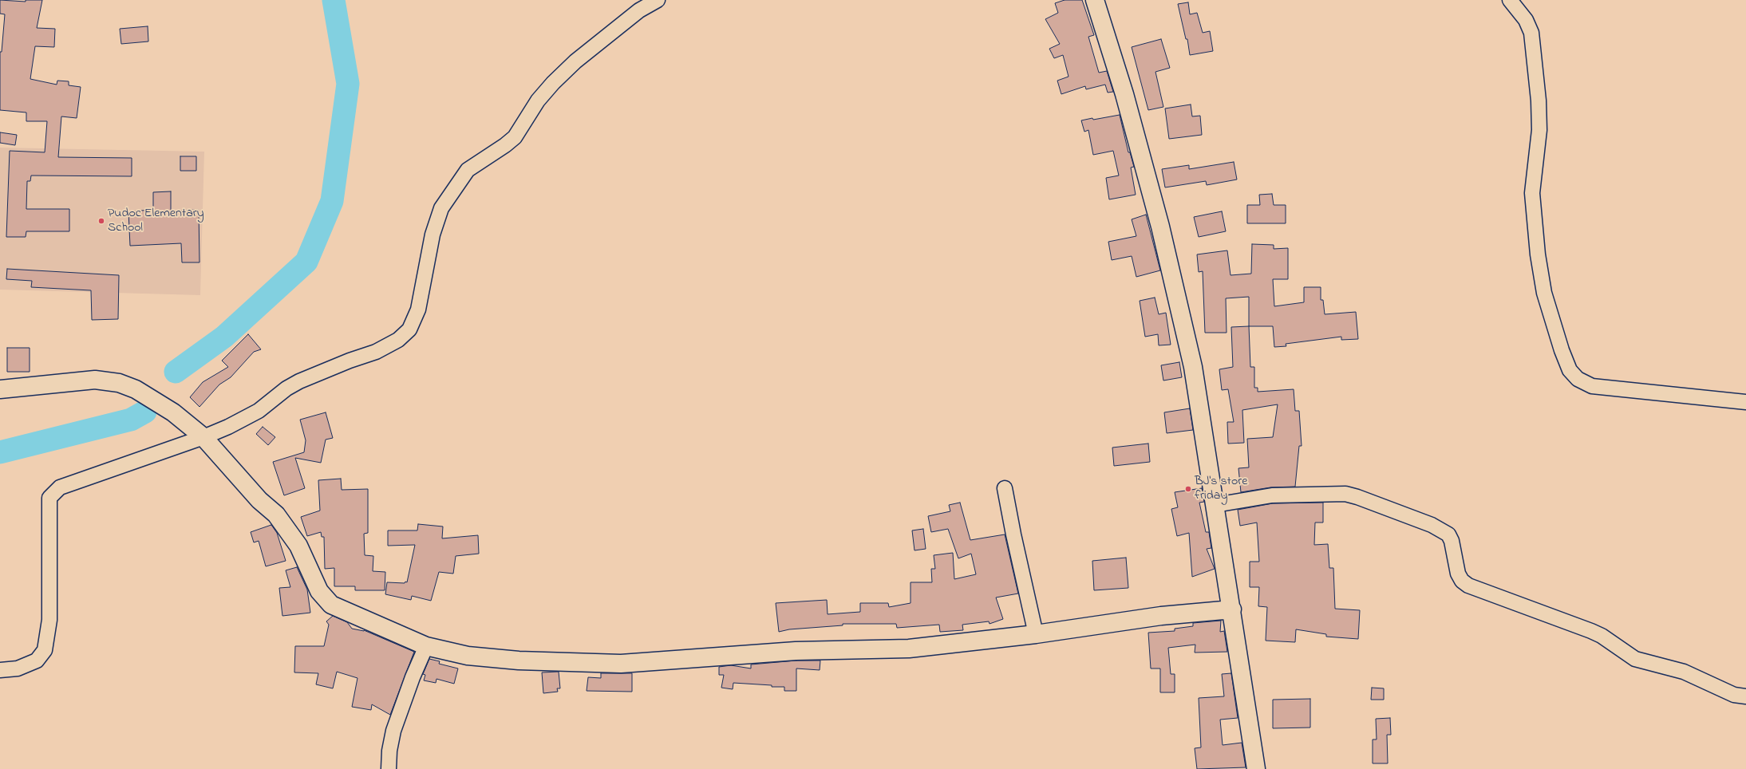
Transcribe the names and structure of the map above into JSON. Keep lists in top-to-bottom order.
{
  "places": ["Pudoc Elementary School", "BJ's store friday"]
}
